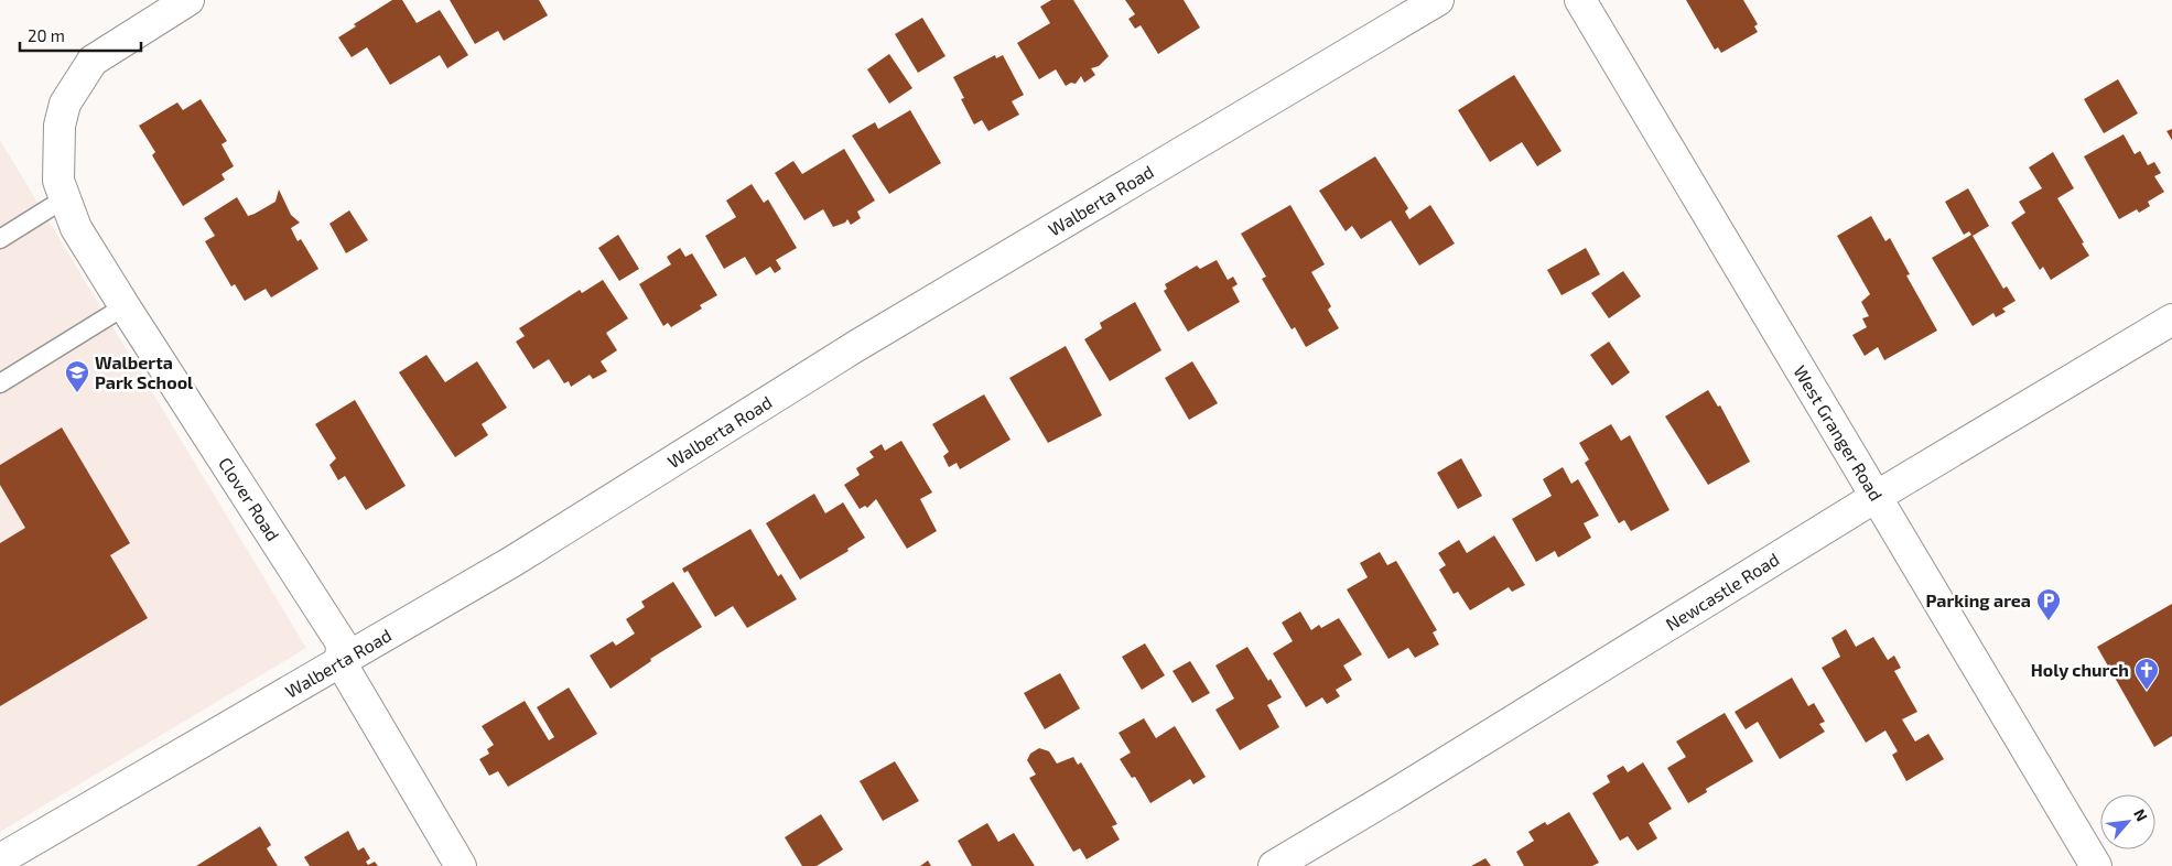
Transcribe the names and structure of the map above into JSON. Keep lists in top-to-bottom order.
{
  "streets": {
    "street": [
      "Walberta Road",
      "West Granger Road",
      "Clover Road",
      "Newcastle Road"
    ]
  },
  "crossings": [
    ["Walberta Road", "Clover Road"],
    ["West Granger Road", "Newcastle Road"]
  ],
  "places": {
    "school or university": ["Walberta Park School"],
    "parking": ["Parking area"],
    "church": ["Holy church"]
  },
  "scale_bar": "20 m",
  "north": "top right"
}
